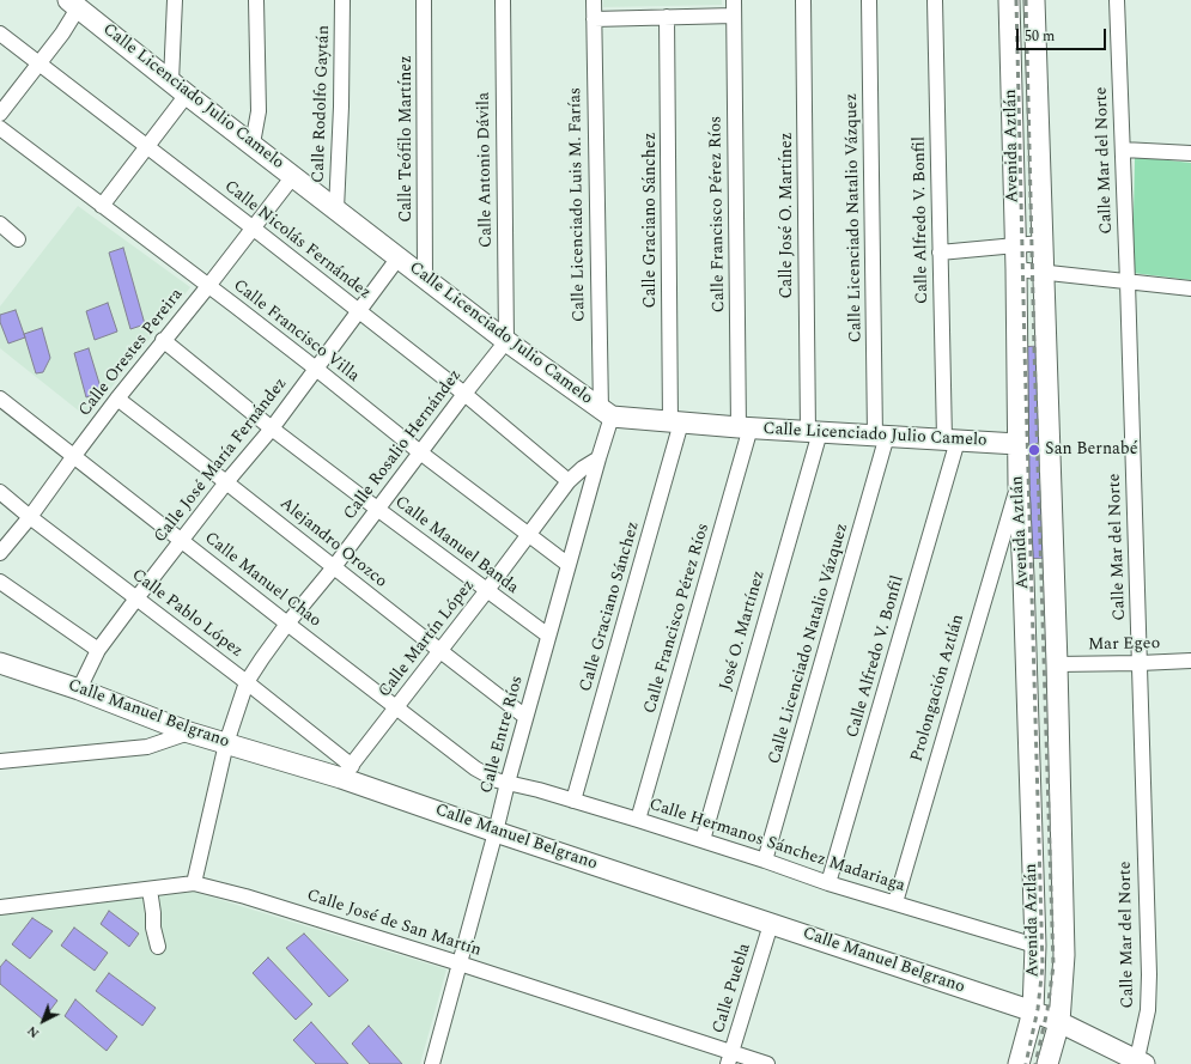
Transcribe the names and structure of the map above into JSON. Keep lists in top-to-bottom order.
{
  "streets": {
    "street": [
      "Calle Licenciado Julio Camelo",
      "Calle Rodolfo Gaytán",
      "Calle Teófilo Martínez",
      "Avenida Aztlán",
      "Calle Mar del Norte",
      "Calle Antonio Dávila",
      "Calle Licenciado Luis M. Farías",
      "Calle Francisco Pérez Ríos",
      "Calle José O. Martínez",
      "Calle Licenciado Natalio Vázquez",
      "Calle Graciano Sánchez",
      "Calle Alfredo V. Bonfil",
      "Calle Nicolás Fernández",
      "Calle Francisco Villa",
      "Calle Orestes Pereira",
      "Calle Rosalio Hernández",
      "Calle José María Fernández",
      "Alejandro Orozco",
      "Calle Manuel Banda",
      "Calle Manuel Chao",
      "Calle Pablo López",
      "José O. Martínez",
      "Calle Martín López",
      "Mar Egeo",
      "Prolongación Aztlán",
      "Calle Manuel Belgrano",
      "Calle Entre Ríos",
      "Calle Hermanos Sánchez Madariaga",
      "Calle José de San Martín",
      "Calle Puebla"
    ]
  },
  "crossings": [
    ["Calle Licenciado Julio Camelo", "Calle Rodolfo Gaytán"],
    ["Calle Licenciado Julio Camelo", "Calle Teófilo Martínez"],
    ["Calle Licenciado Julio Camelo", "Avenida Aztlán"],
    ["Calle Licenciado Julio Camelo", "Calle Antonio Dávila"],
    ["Calle Licenciado Julio Camelo", "Calle Licenciado Luis M. Farías"],
    ["Calle Licenciado Julio Camelo", "Calle Francisco Pérez Ríos"],
    ["Calle Licenciado Julio Camelo", "Calle José O. Martínez"],
    ["Calle Licenciado Julio Camelo", "Calle Licenciado Natalio Vázquez"],
    ["Calle Licenciado Julio Camelo", "Calle Graciano Sánchez"],
    ["Calle Licenciado Julio Camelo", "Calle Alfredo V. Bonfil"],
    ["Calle Licenciado Julio Camelo", "Calle Orestes Pereira"],
    ["Calle Licenciado Julio Camelo", "Calle Rosalio Hernández"],
    ["Calle Licenciado Julio Camelo", "Calle José María Fernández"],
    ["Calle Licenciado Julio Camelo", "José O. Martínez"],
    ["Calle Licenciado Julio Camelo", "Calle Entre Ríos"],
    ["Avenida Aztlán", "Mar Egeo"],
    ["Avenida Aztlán", "Prolongación Aztlán"],
    ["Avenida Aztlán", "Calle Manuel Belgrano"],
    ["Avenida Aztlán", "Calle Hermanos Sánchez Madariaga"],
    ["Calle Mar del Norte", "Mar Egeo"],
    ["Calle Mar del Norte", "Calle Manuel Belgrano"],
    ["Calle Antonio Dávila", "Calle Rosalio Hernández"],
    ["Calle Licenciado Luis M. Farías", "Calle Entre Ríos"],
    ["Calle Francisco Pérez Ríos", "Calle Hermanos Sánchez Madariaga"],
    ["Calle José O. Martínez", "José O. Martínez"],
    ["Calle Licenciado Natalio Vázquez", "Calle Hermanos Sánchez Madariaga"],
    ["Calle Graciano Sánchez", "Calle Hermanos Sánchez Madariaga"],
    ["Calle Alfredo V. Bonfil", "Calle Hermanos Sánchez Madariaga"],
    ["Calle Nicolás Fernández", "Calle Orestes Pereira"],
    ["Calle Nicolás Fernández", "Calle Rosalio Hernández"],
    ["Calle Nicolás Fernández", "Calle José María Fernández"],
    ["Calle Nicolás Fernández", "Calle Martín López"],
    ["Calle Francisco Villa", "Calle Orestes Pereira"],
    ["Calle Francisco Villa", "Calle Rosalio Hernández"],
    ["Calle Francisco Villa", "Calle José María Fernández"],
    ["Calle Francisco Villa", "Calle Martín López"],
    ["Calle Francisco Villa", "Calle Entre Ríos"],
    ["Calle Orestes Pereira", "Alejandro Orozco"],
    ["Calle Orestes Pereira", "Calle Manuel Banda"],
    ["Calle Orestes Pereira", "Calle Manuel Chao"],
    ["Calle Orestes Pereira", "Calle Pablo López"],
    ["Calle Rosalio Hernández", "Alejandro Orozco"],
    ["Calle Rosalio Hernández", "Calle Manuel Banda"],
    ["Calle Rosalio Hernández", "Calle Manuel Chao"],
    ["Calle Rosalio Hernández", "Calle Pablo López"],
    ["Calle Rosalio Hernández", "Calle Manuel Belgrano"],
    ["Calle Rosalio Hernández", "Calle José de San Martín"],
    ["Calle José María Fernández", "Alejandro Orozco"],
    ["Calle José María Fernández", "Calle Manuel Banda"],
    ["Calle José María Fernández", "Calle Manuel Chao"],
    ["Calle José María Fernández", "Calle Pablo López"],
    ["Calle José María Fernández", "Calle Manuel Belgrano"],
    ["Alejandro Orozco", "Calle Martín López"],
    ["Alejandro Orozco", "Calle Entre Ríos"],
    ["Calle Manuel Banda", "Calle Martín López"],
    ["Calle Manuel Banda", "Calle Entre Ríos"],
    ["Calle Manuel Chao", "Calle Martín López"],
    ["Calle Manuel Chao", "Calle Entre Ríos"],
    ["Calle Manuel Chao", "Calle Hermanos Sánchez Madariaga"],
    ["Calle Pablo López", "Calle Martín López"],
    ["Calle Pablo López", "Calle Manuel Belgrano"],
    ["José O. Martínez", "Calle Hermanos Sánchez Madariaga"],
    ["Calle Martín López", "Calle Manuel Belgrano"],
    ["Calle Martín López", "Calle Entre Ríos"],
    ["Prolongación Aztlán", "Calle Hermanos Sánchez Madariaga"],
    ["Calle Manuel Belgrano", "Calle Entre Ríos"],
    ["Calle Manuel Belgrano", "Calle Puebla"],
    ["Calle Entre Ríos", "Calle Hermanos Sánchez Madariaga"],
    ["Calle Entre Ríos", "Calle José de San Martín"],
    ["Calle José de San Martín", "Calle Puebla"]
  ],
  "places": ["San Bernabé"],
  "scale_bar": "50 m",
  "north": "bottom left"
}
